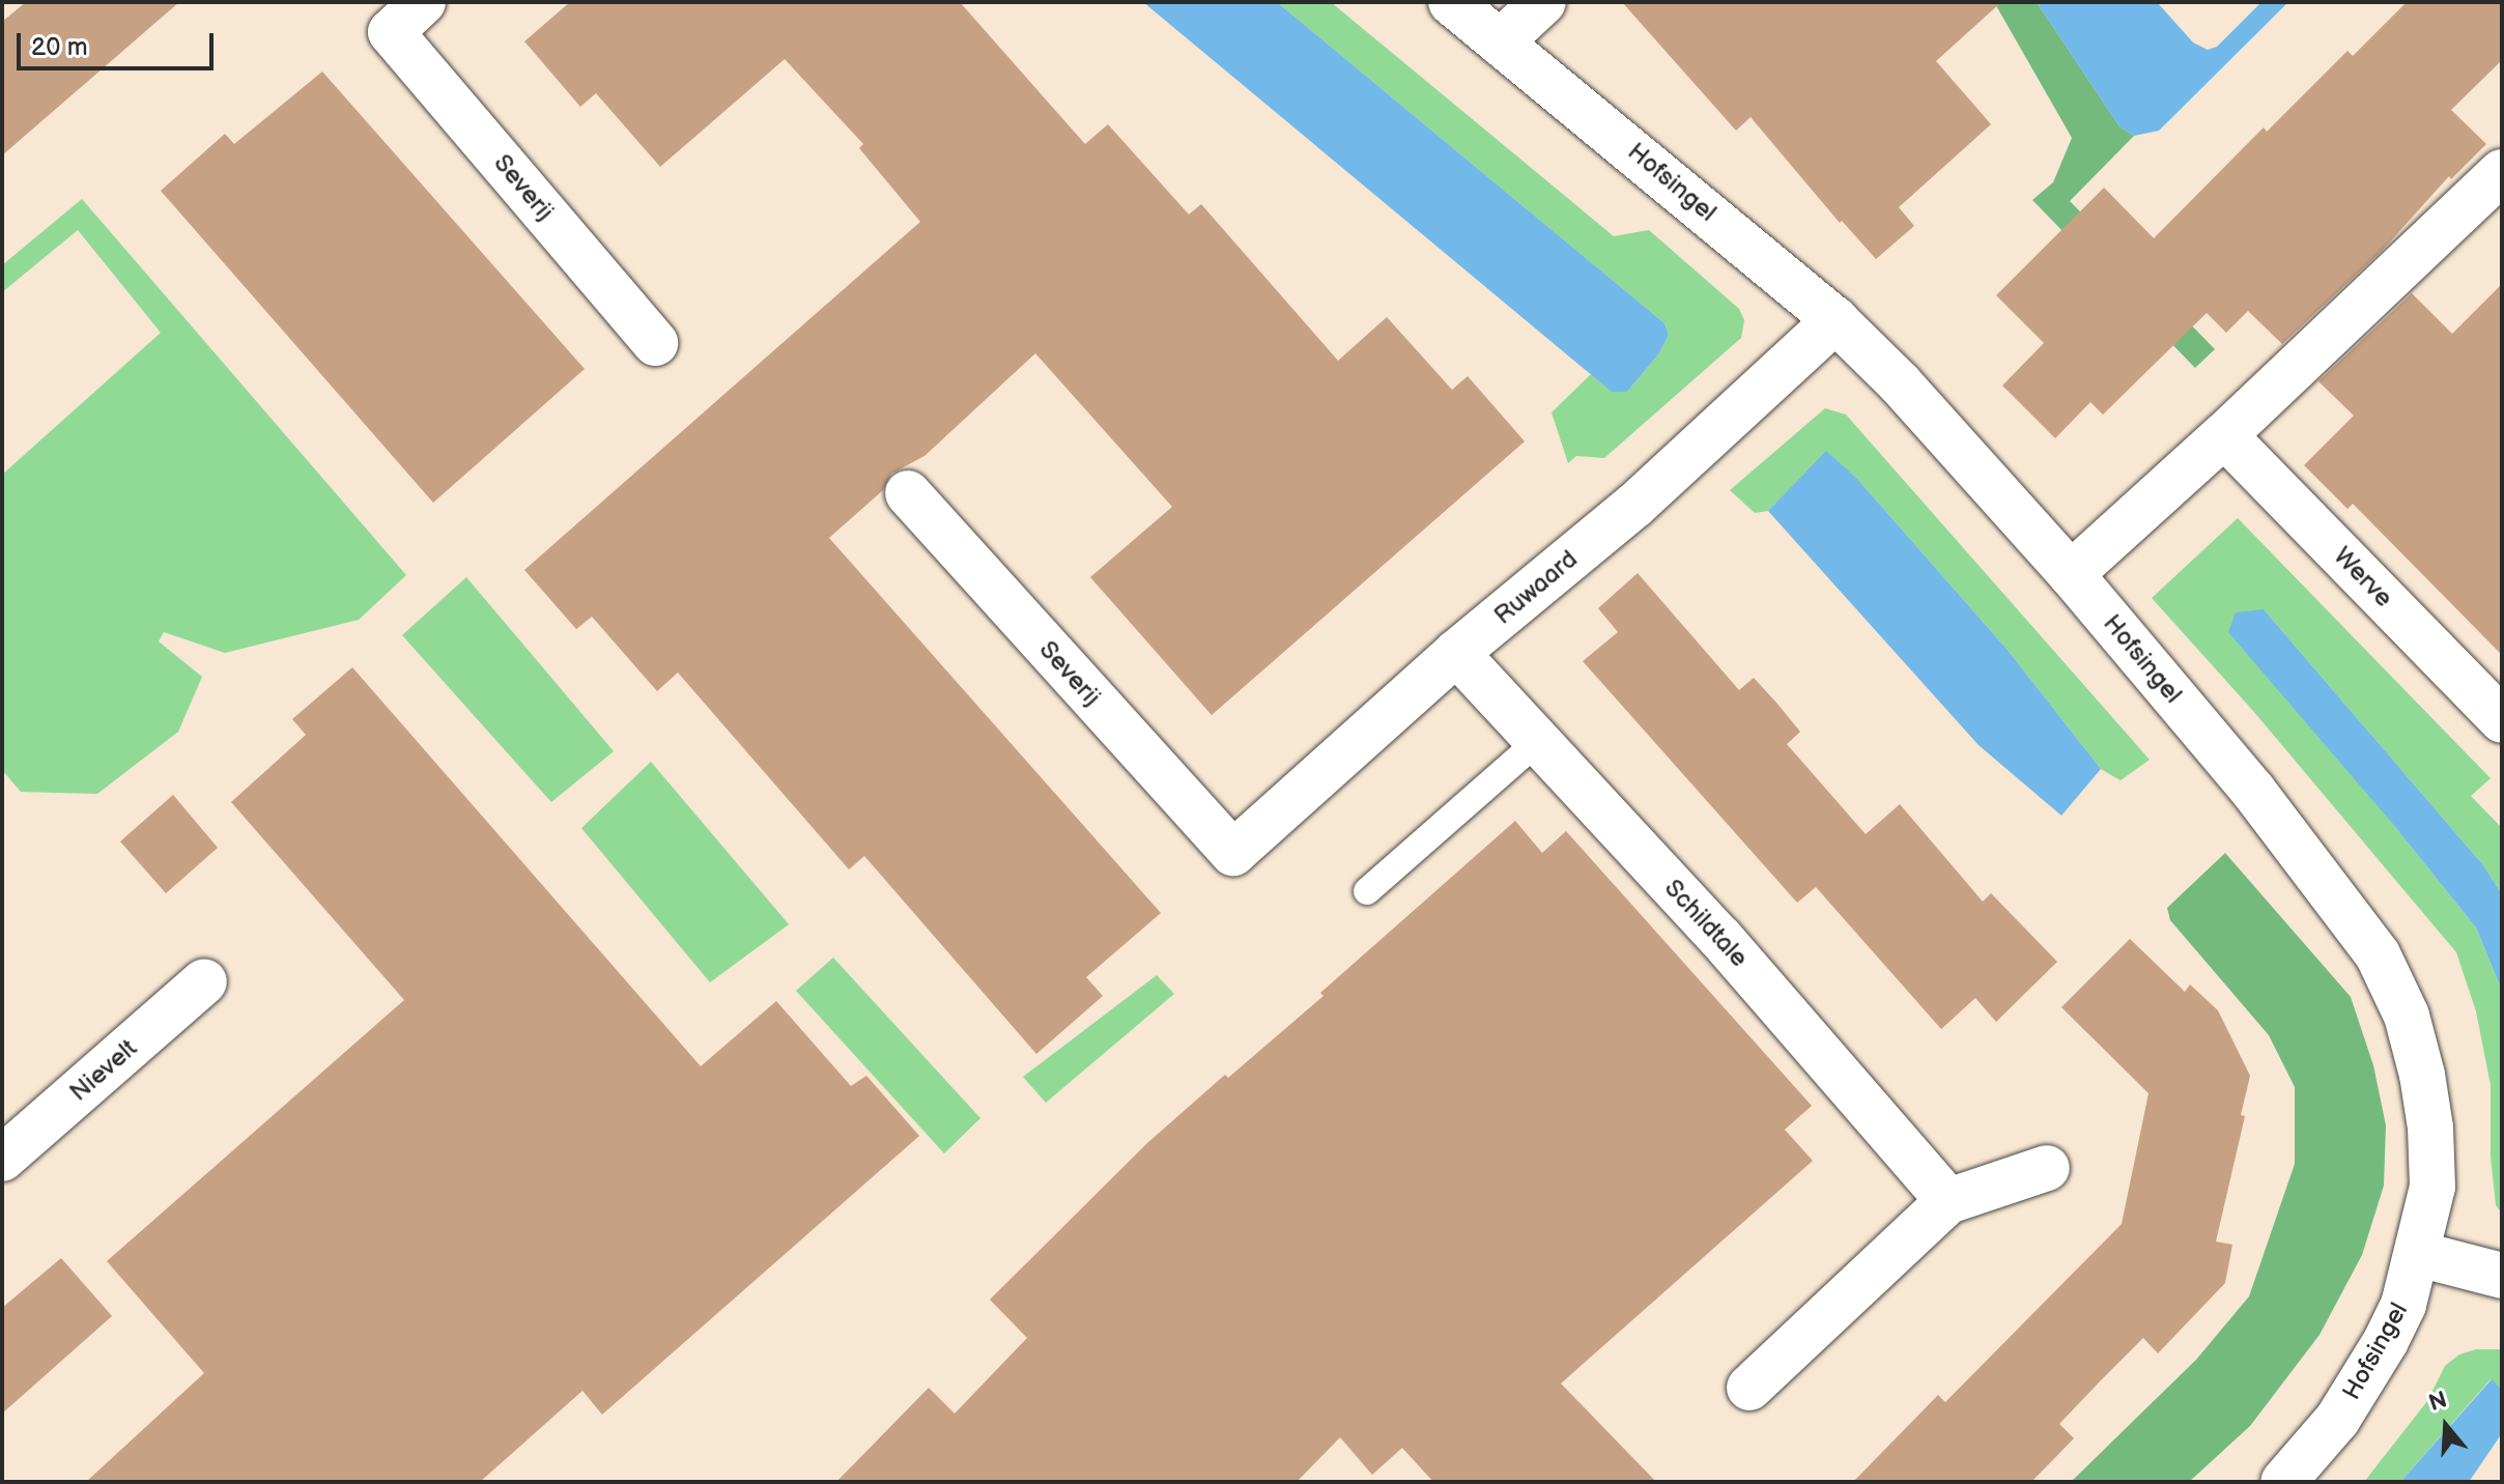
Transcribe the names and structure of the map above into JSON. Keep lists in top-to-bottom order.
{
  "streets": {
    "street": [
      "Hofsingel",
      "Severij",
      "Werve",
      "Ruwaard",
      "Schildtale",
      "Nievelt"
    ]
  },
  "crossings": [
    ["Hofsingel", "Ruwaard"],
    ["Severij", "Ruwaard"],
    ["Ruwaard", "Schildtale"]
  ],
  "scale_bar": "20 m",
  "north": "top"
}
